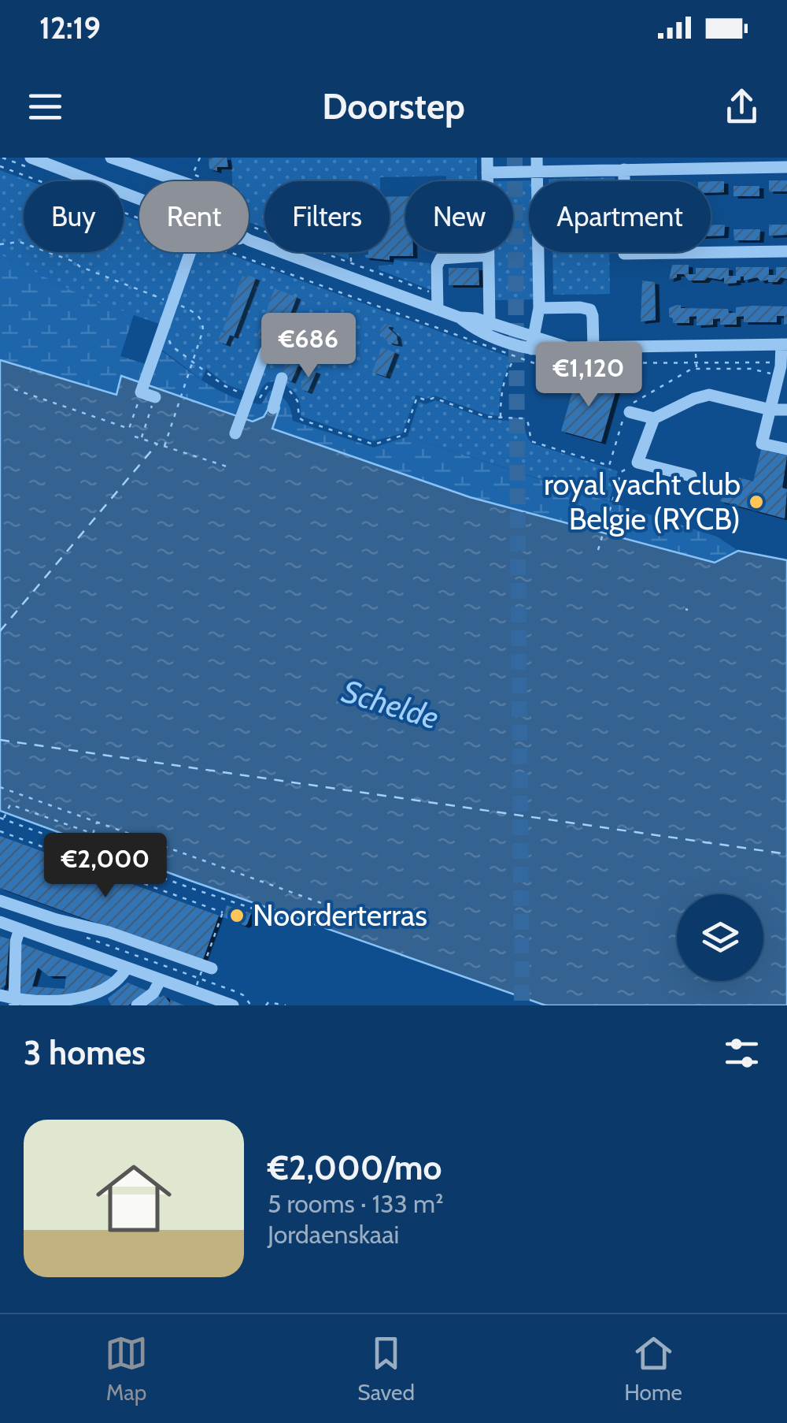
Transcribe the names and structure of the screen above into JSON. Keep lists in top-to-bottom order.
{
  "water": ["Schelde"],
  "places": ["royal yacht club Belgie (RYCB)", "Noorderterras"],
  "page": {
    "status": "12:19",
    "header": "Doorstep",
    "chip": [
      "Buy",
      "Rent",
      "Filters",
      "New",
      "Apartment"
    ],
    "price": ["€686", "€1,120", "€2,000"],
    "heading": "3 homes",
    "list": [
      {
        "name": "€2,000/mo",
        "note": "5 rooms · 133 m² · Jordaenskaai"
      }
    ],
    "tabs": ["Map", "Saved", "Home"]
  }
}
